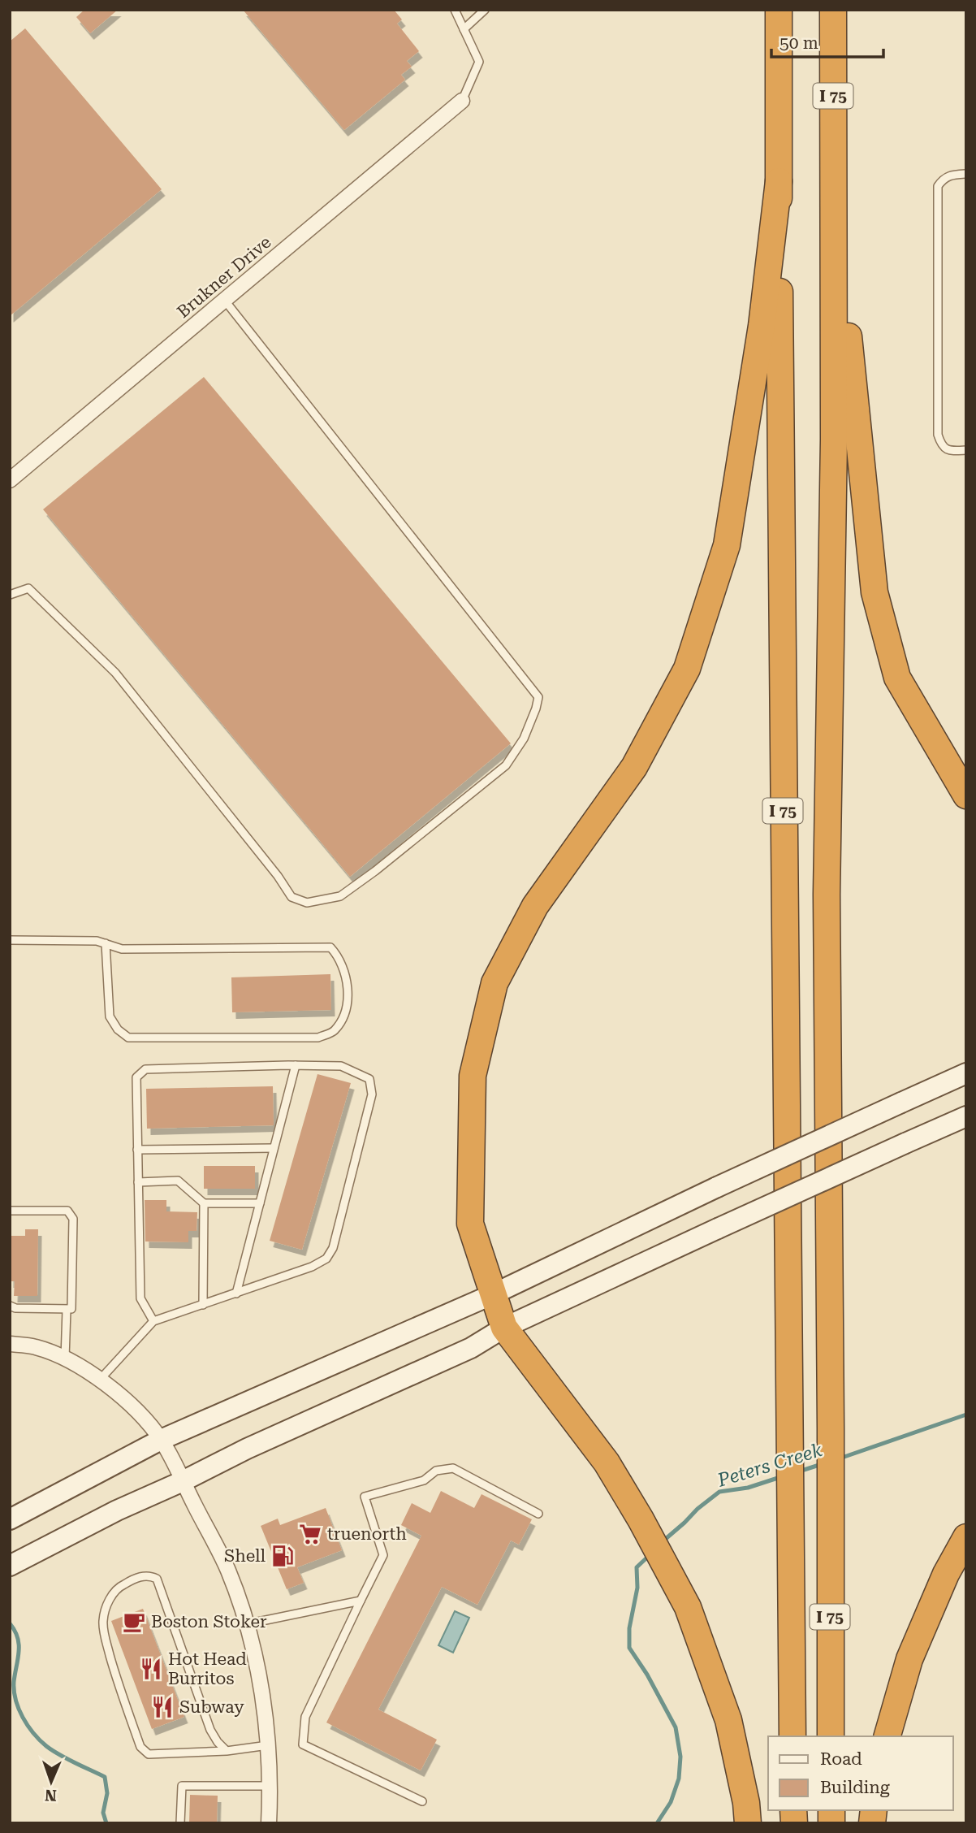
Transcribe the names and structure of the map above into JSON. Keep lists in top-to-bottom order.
{
  "streets": {
    "highway": ["I 75"],
    "street": ["Brukner Drive"]
  },
  "water": ["Peters Creek"],
  "places": {
    "supermarket": ["truenorth"],
    "fuel station": ["Shell"],
    "cafe": ["Boston Stoker"],
    "restaurant": ["Hot Head Burritos", "Subway"]
  },
  "legend": ["Road", "Building"],
  "scale_bar": "50 m",
  "north": "bottom"
}
